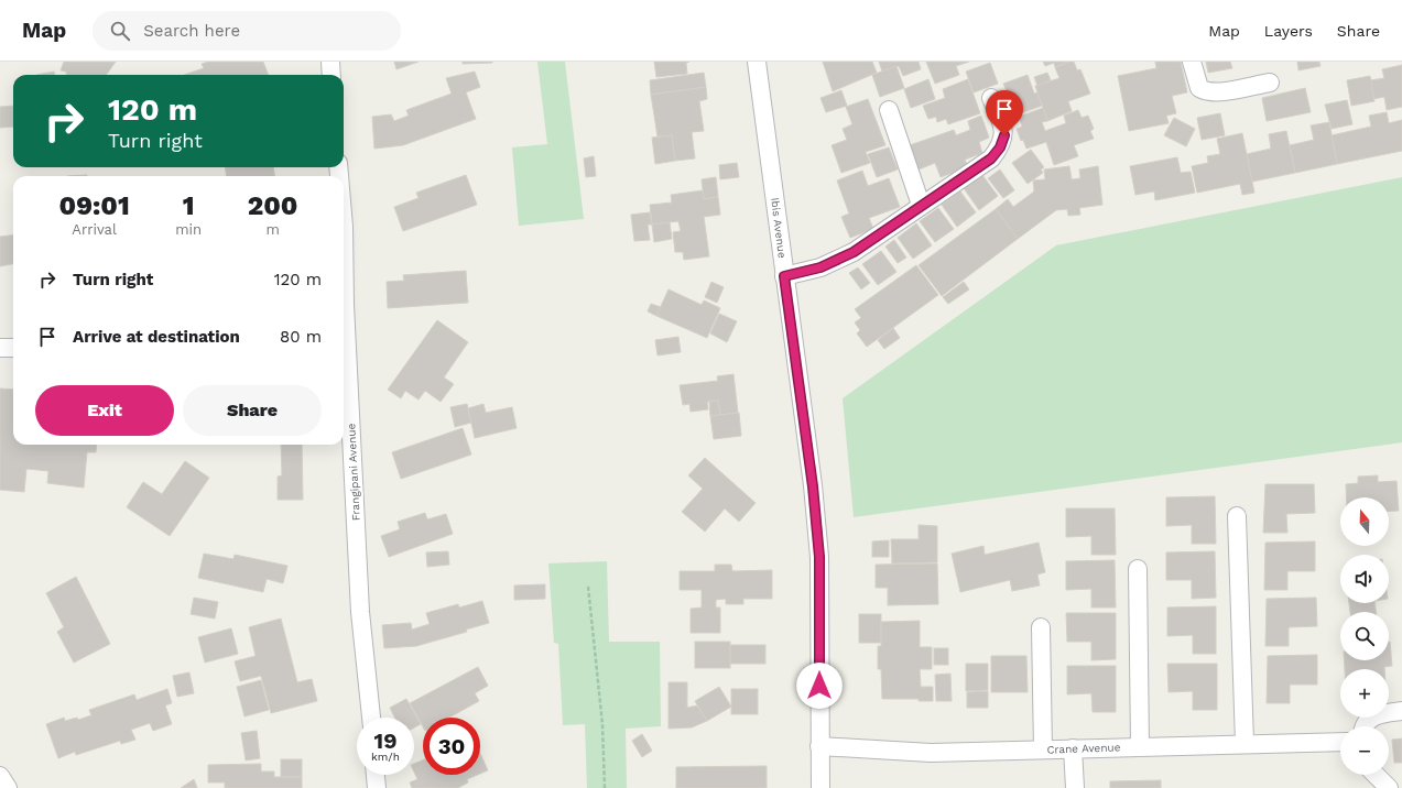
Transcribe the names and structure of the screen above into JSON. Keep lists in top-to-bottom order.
{
  "streets": {
    "street": ["Ibis Avenue", "Frangipani Avenue", "Crane Avenue"]
  },
  "crossings": [
    ["Ibis Avenue", "Crane Avenue"]
  ],
  "north": "top",
  "page": {
    "header": "Map",
    "search": "Search here",
    "nav": ["Map", "Layers", "Share"],
    "turn": ["120 m", "Turn right"],
    "eta": [
      "09:01",
      "Arrival",
      "1",
      "min",
      "200",
      "m"
    ],
    "list": [
      {
        "name": "Turn right",
        "value": "120 m"
      },
      {
        "name": "Arrive at destination",
        "value": "80 m"
      }
    ],
    "buttons": ["Exit", "Share"],
    "map_buttons": ["+", "−"],
    "speed": "19 km/h",
    "limit": "30"
  }
}
